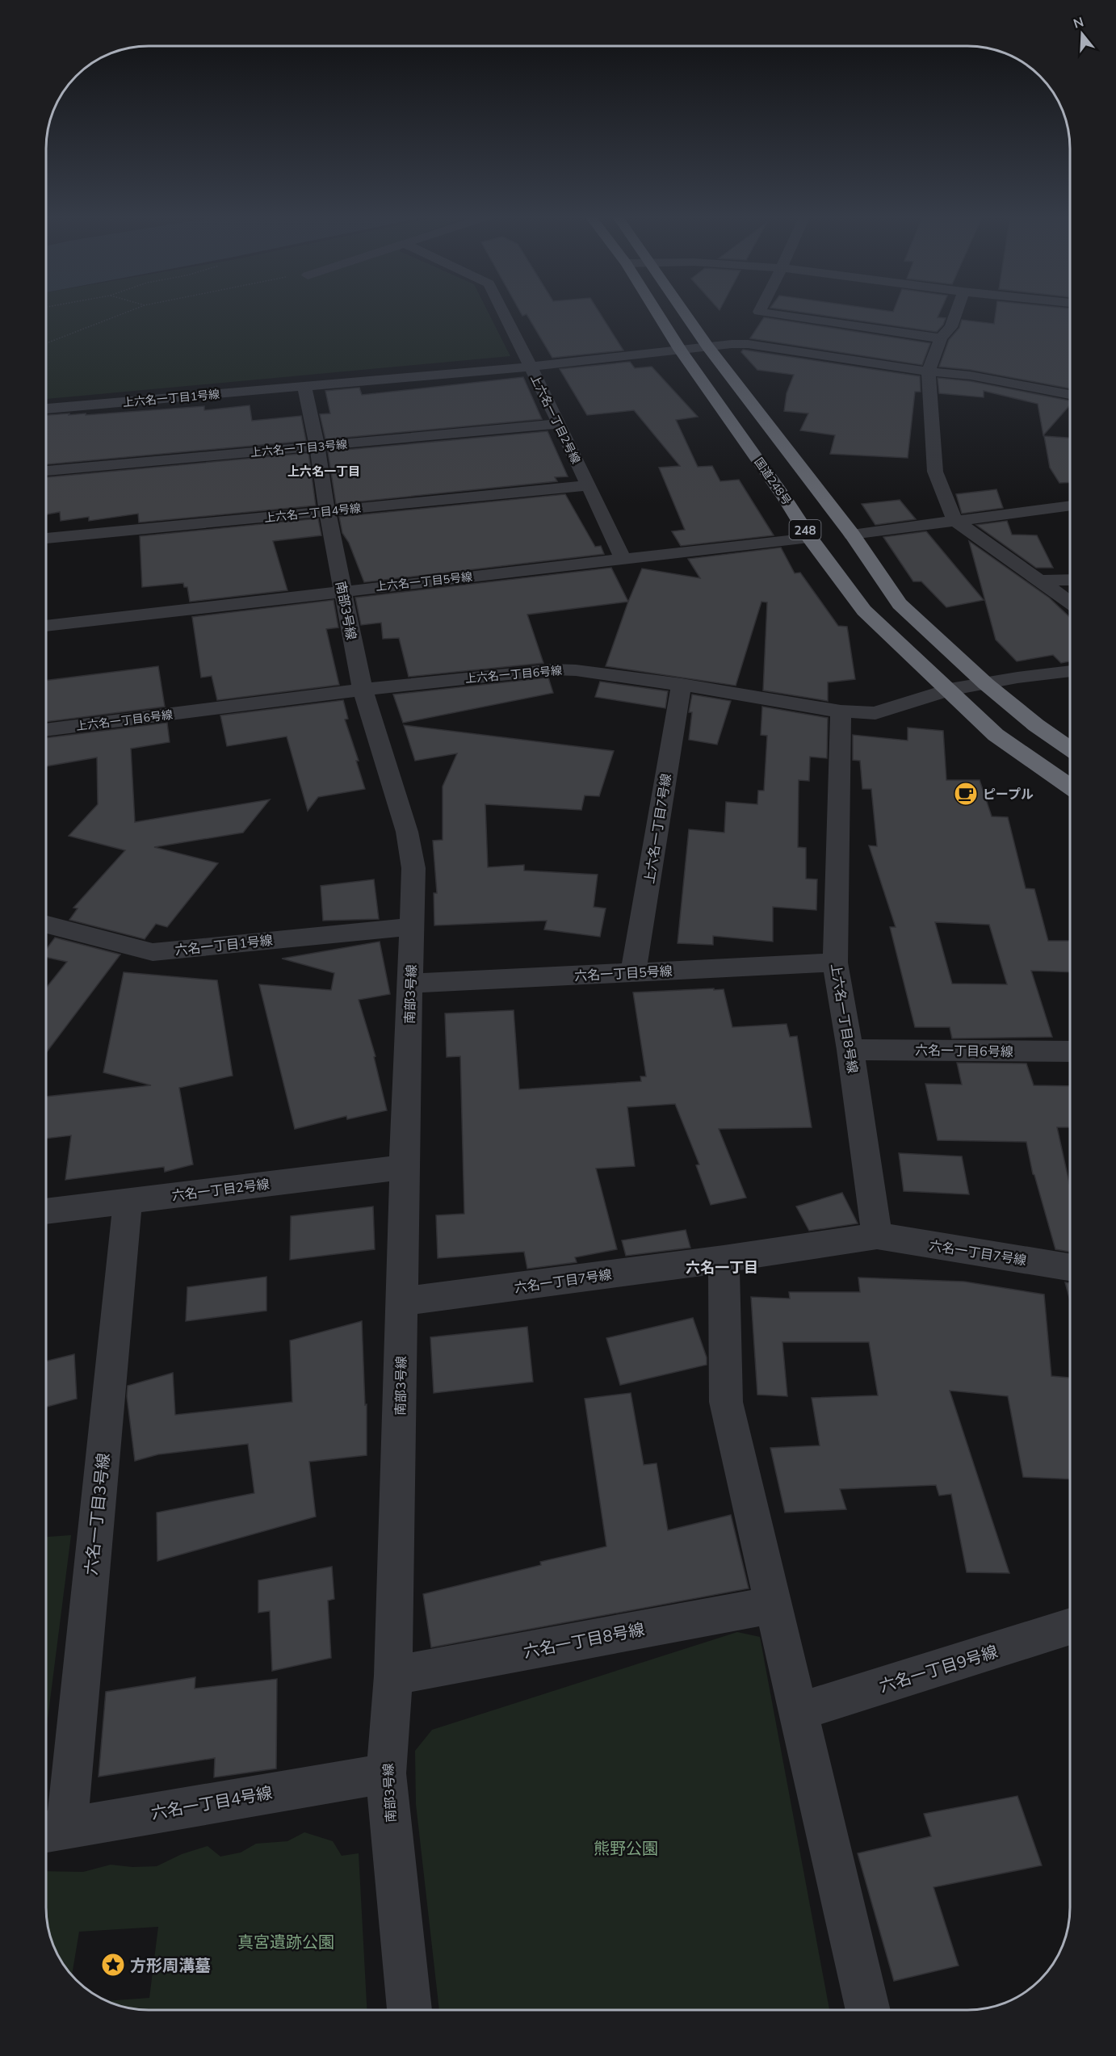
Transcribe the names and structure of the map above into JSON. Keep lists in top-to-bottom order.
{
  "streets": {
    "highway": ["国道248号", "248"],
    "street": [
      "上六名一丁目1号線",
      "上六名一丁目2号線",
      "上六名一丁目3号線",
      "上六名一丁目4号線",
      "上六名一丁目5号線",
      "南部3号線",
      "上六名一丁目6号線",
      "上六名一丁目7号線",
      "六名一丁目1号線",
      "六名一丁目5号線",
      "上六名一丁目8号線",
      "六名一丁目6号線",
      "六名一丁目2号線",
      "六名一丁目7号線",
      "六名一丁目3号線",
      "六名一丁目8号線",
      "六名一丁目9号線",
      "六名一丁目4号線"
    ]
  },
  "crossings": [
    ["上六名一丁目1号線", "南部3号線"],
    ["上六名一丁目2号線", "上六名一丁目3号線"],
    ["上六名一丁目2号線", "上六名一丁目4号線"],
    ["上六名一丁目2号線", "上六名一丁目5号線"],
    ["上六名一丁目3号線", "南部3号線"],
    ["国道248号", "上六名一丁目5号線"],
    ["国道248号", "上六名一丁目6号線"],
    ["上六名一丁目4号線", "南部3号線"],
    ["248", "上六名一丁目6号線"],
    ["上六名一丁目5号線", "南部3号線"],
    ["南部3号線", "上六名一丁目6号線"],
    ["南部3号線", "六名一丁目1号線"],
    ["南部3号線", "六名一丁目5号線"],
    ["南部3号線", "六名一丁目2号線"],
    ["南部3号線", "六名一丁目7号線"],
    ["南部3号線", "六名一丁目8号線"],
    ["南部3号線", "六名一丁目4号線"],
    ["上六名一丁目6号線", "上六名一丁目7号線"],
    ["上六名一丁目6号線", "上六名一丁目8号線"],
    ["上六名一丁目7号線", "六名一丁目5号線"],
    ["六名一丁目5号線", "上六名一丁目8号線"],
    ["上六名一丁目8号線", "六名一丁目6号線"],
    ["上六名一丁目8号線", "六名一丁目7号線"],
    ["六名一丁目2号線", "六名一丁目3号線"],
    ["六名一丁目3号線", "六名一丁目4号線"]
  ],
  "districts": ["上六名一丁目", "六名一丁目"],
  "parks": ["熊野公園", "真宮遺跡公園"],
  "places": {
    "cafe": ["ピープル"],
    "place": ["方形周溝墓"]
  },
  "north": "top"
}
